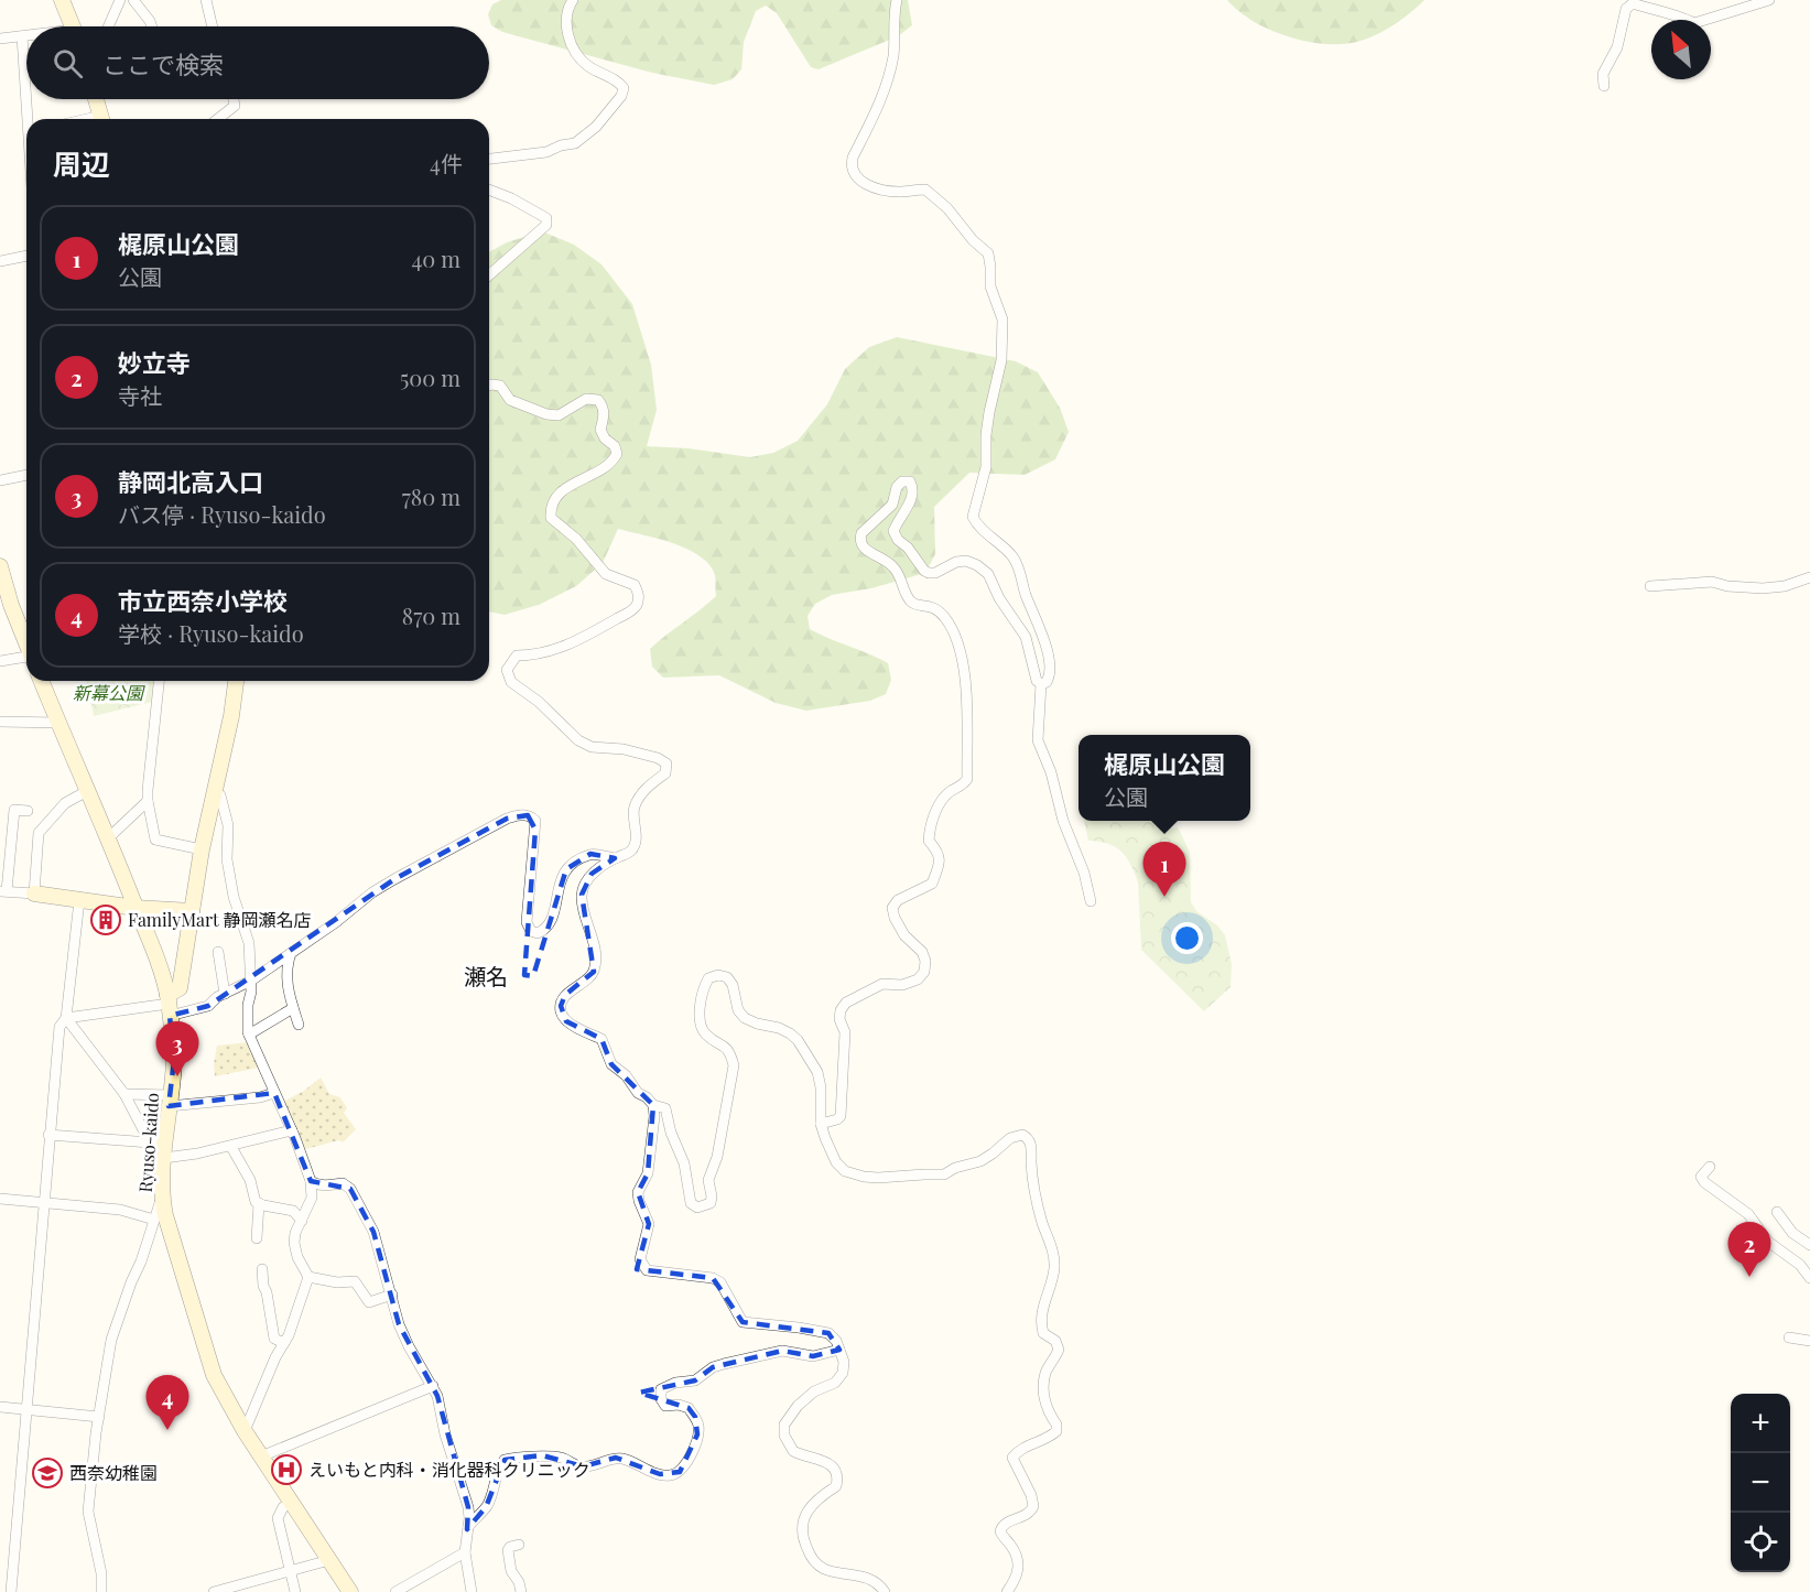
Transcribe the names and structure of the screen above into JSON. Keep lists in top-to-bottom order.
{
  "streets": {
    "main road": ["Ryuso-kaido"]
  },
  "districts": ["瀬名"],
  "parks": ["新幕公園"],
  "places": {
    "building": ["FamilyMart 静岡瀬名店"],
    "hospital": ["えいもと内科・消化器科クリニック"],
    "school or university": ["西奈幼稚園"]
  },
  "north": "top left",
  "page": {
    "search": "ここで検索",
    "heading": ["周辺", "4件"],
    "list": [
      {
        "mark": "1",
        "name": "梶原山公園",
        "note": "公園",
        "value": "40 m"
      },
      {
        "mark": "2",
        "name": "妙立寺",
        "note": "寺社",
        "value": "500 m"
      },
      {
        "mark": "3",
        "name": "静岡北高入口",
        "note": "バス停 · Ryuso-kaido",
        "value": "780 m"
      },
      {
        "mark": "4",
        "name": "市立西奈小学校",
        "note": "学校 · Ryuso-kaido",
        "value": "870 m"
      }
    ],
    "popup": ["梶原山公園", "公園"],
    "pins": [
      "1",
      "3",
      "2",
      "4"
    ],
    "map_buttons": ["+", "−"]
  }
}
